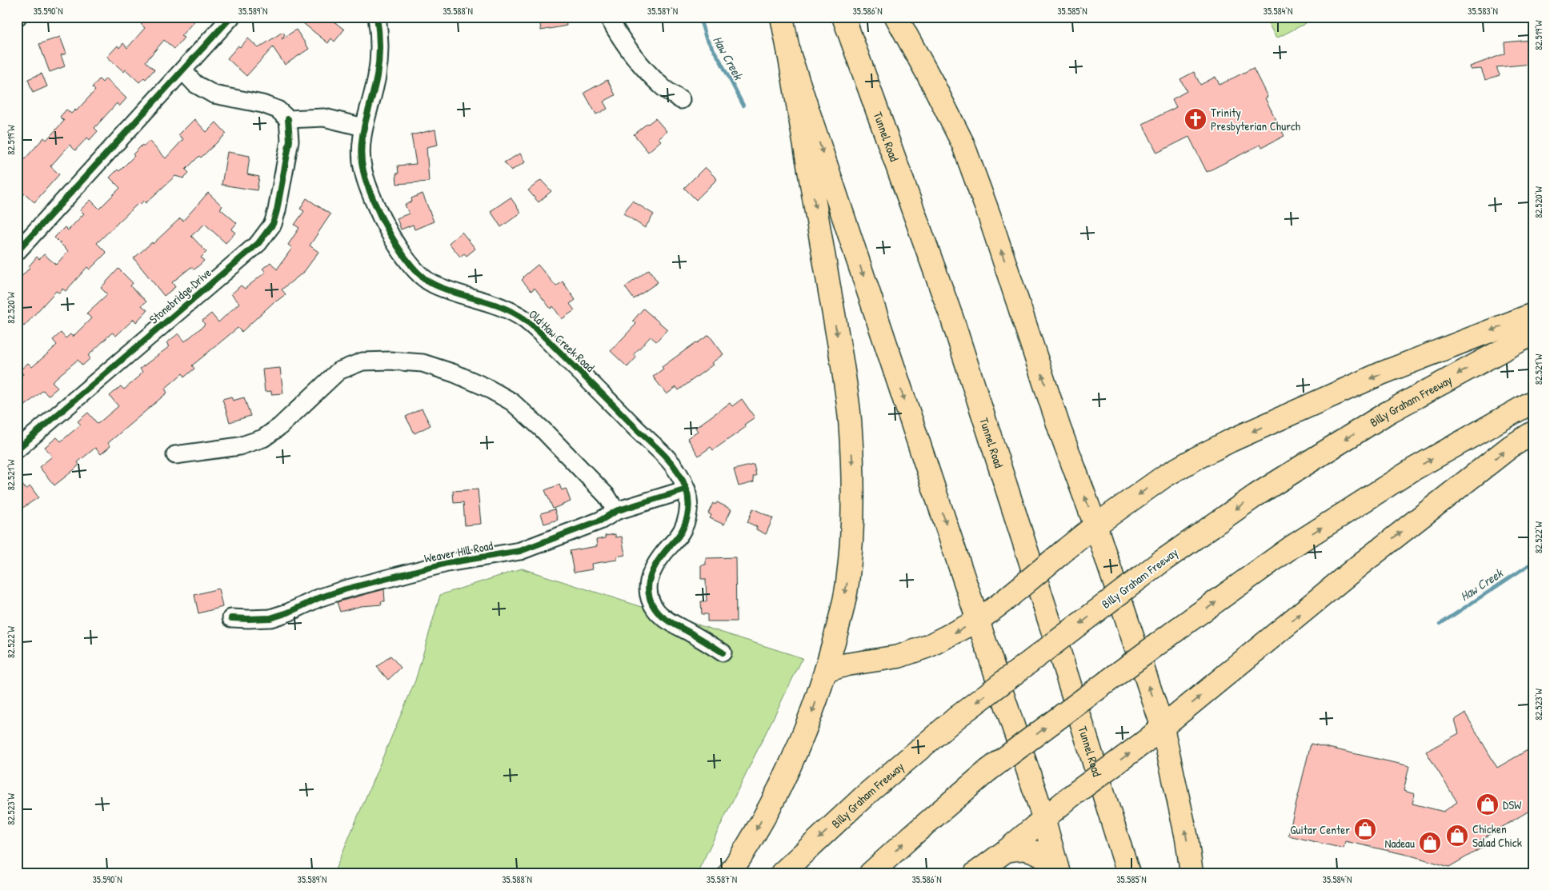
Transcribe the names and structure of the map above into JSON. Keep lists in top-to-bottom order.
{
  "streets": {
    "main road": ["Tunnel Road", "Billy Graham Freeway"],
    "street": ["Stonebridge Drive", "Old Haw Creek Road", "Weaver Hill Road"]
  },
  "crossings": [
    ["Old Haw Creek Road", "Weaver Hill Road"]
  ],
  "water": ["Haw Creek"],
  "places": {
    "church": ["Trinity Presbyterian Church"],
    "shop": [
      "DSW",
      "Guitar Center",
      "Chicken Salad Chick",
      "Nadeau"
    ]
  },
  "coordinates": [
    "35.590°N",
    "35.589°N",
    "35.588°N",
    "35.587°N",
    "35.586°N",
    "35.585°N",
    "35.584°N",
    "35.583°N",
    "82.519°W",
    "82.520°W",
    "82.521°W",
    "82.522°W",
    "82.523°W"
  ]
}
